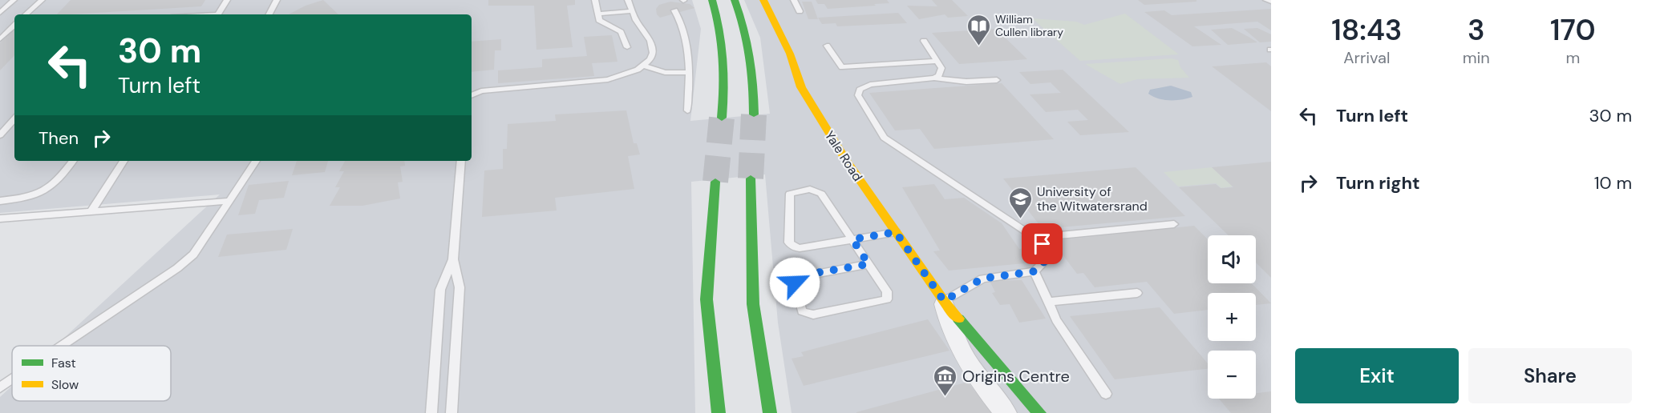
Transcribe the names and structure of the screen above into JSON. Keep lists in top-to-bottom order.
{
  "streets": {
    "main road": ["Yale Road"]
  },
  "places": {
    "library": ["William Cullen library"],
    "school or university": ["University of the Witwatersrand"],
    "museum": ["Origins Centre"]
  },
  "legend": ["Fast", "Slow"],
  "page": {
    "eta": [
      "18:43",
      "Arrival",
      "3",
      "min",
      "170",
      "m"
    ],
    "turn": ["30 m", "Turn left"],
    "list": [
      {
        "name": "Turn left",
        "value": "30 m"
      },
      {
        "name": "Turn right",
        "value": "10 m"
      }
    ],
    "then": "Then",
    "map_buttons": ["+", "−"],
    "buttons": ["Exit", "Share"]
  }
}
